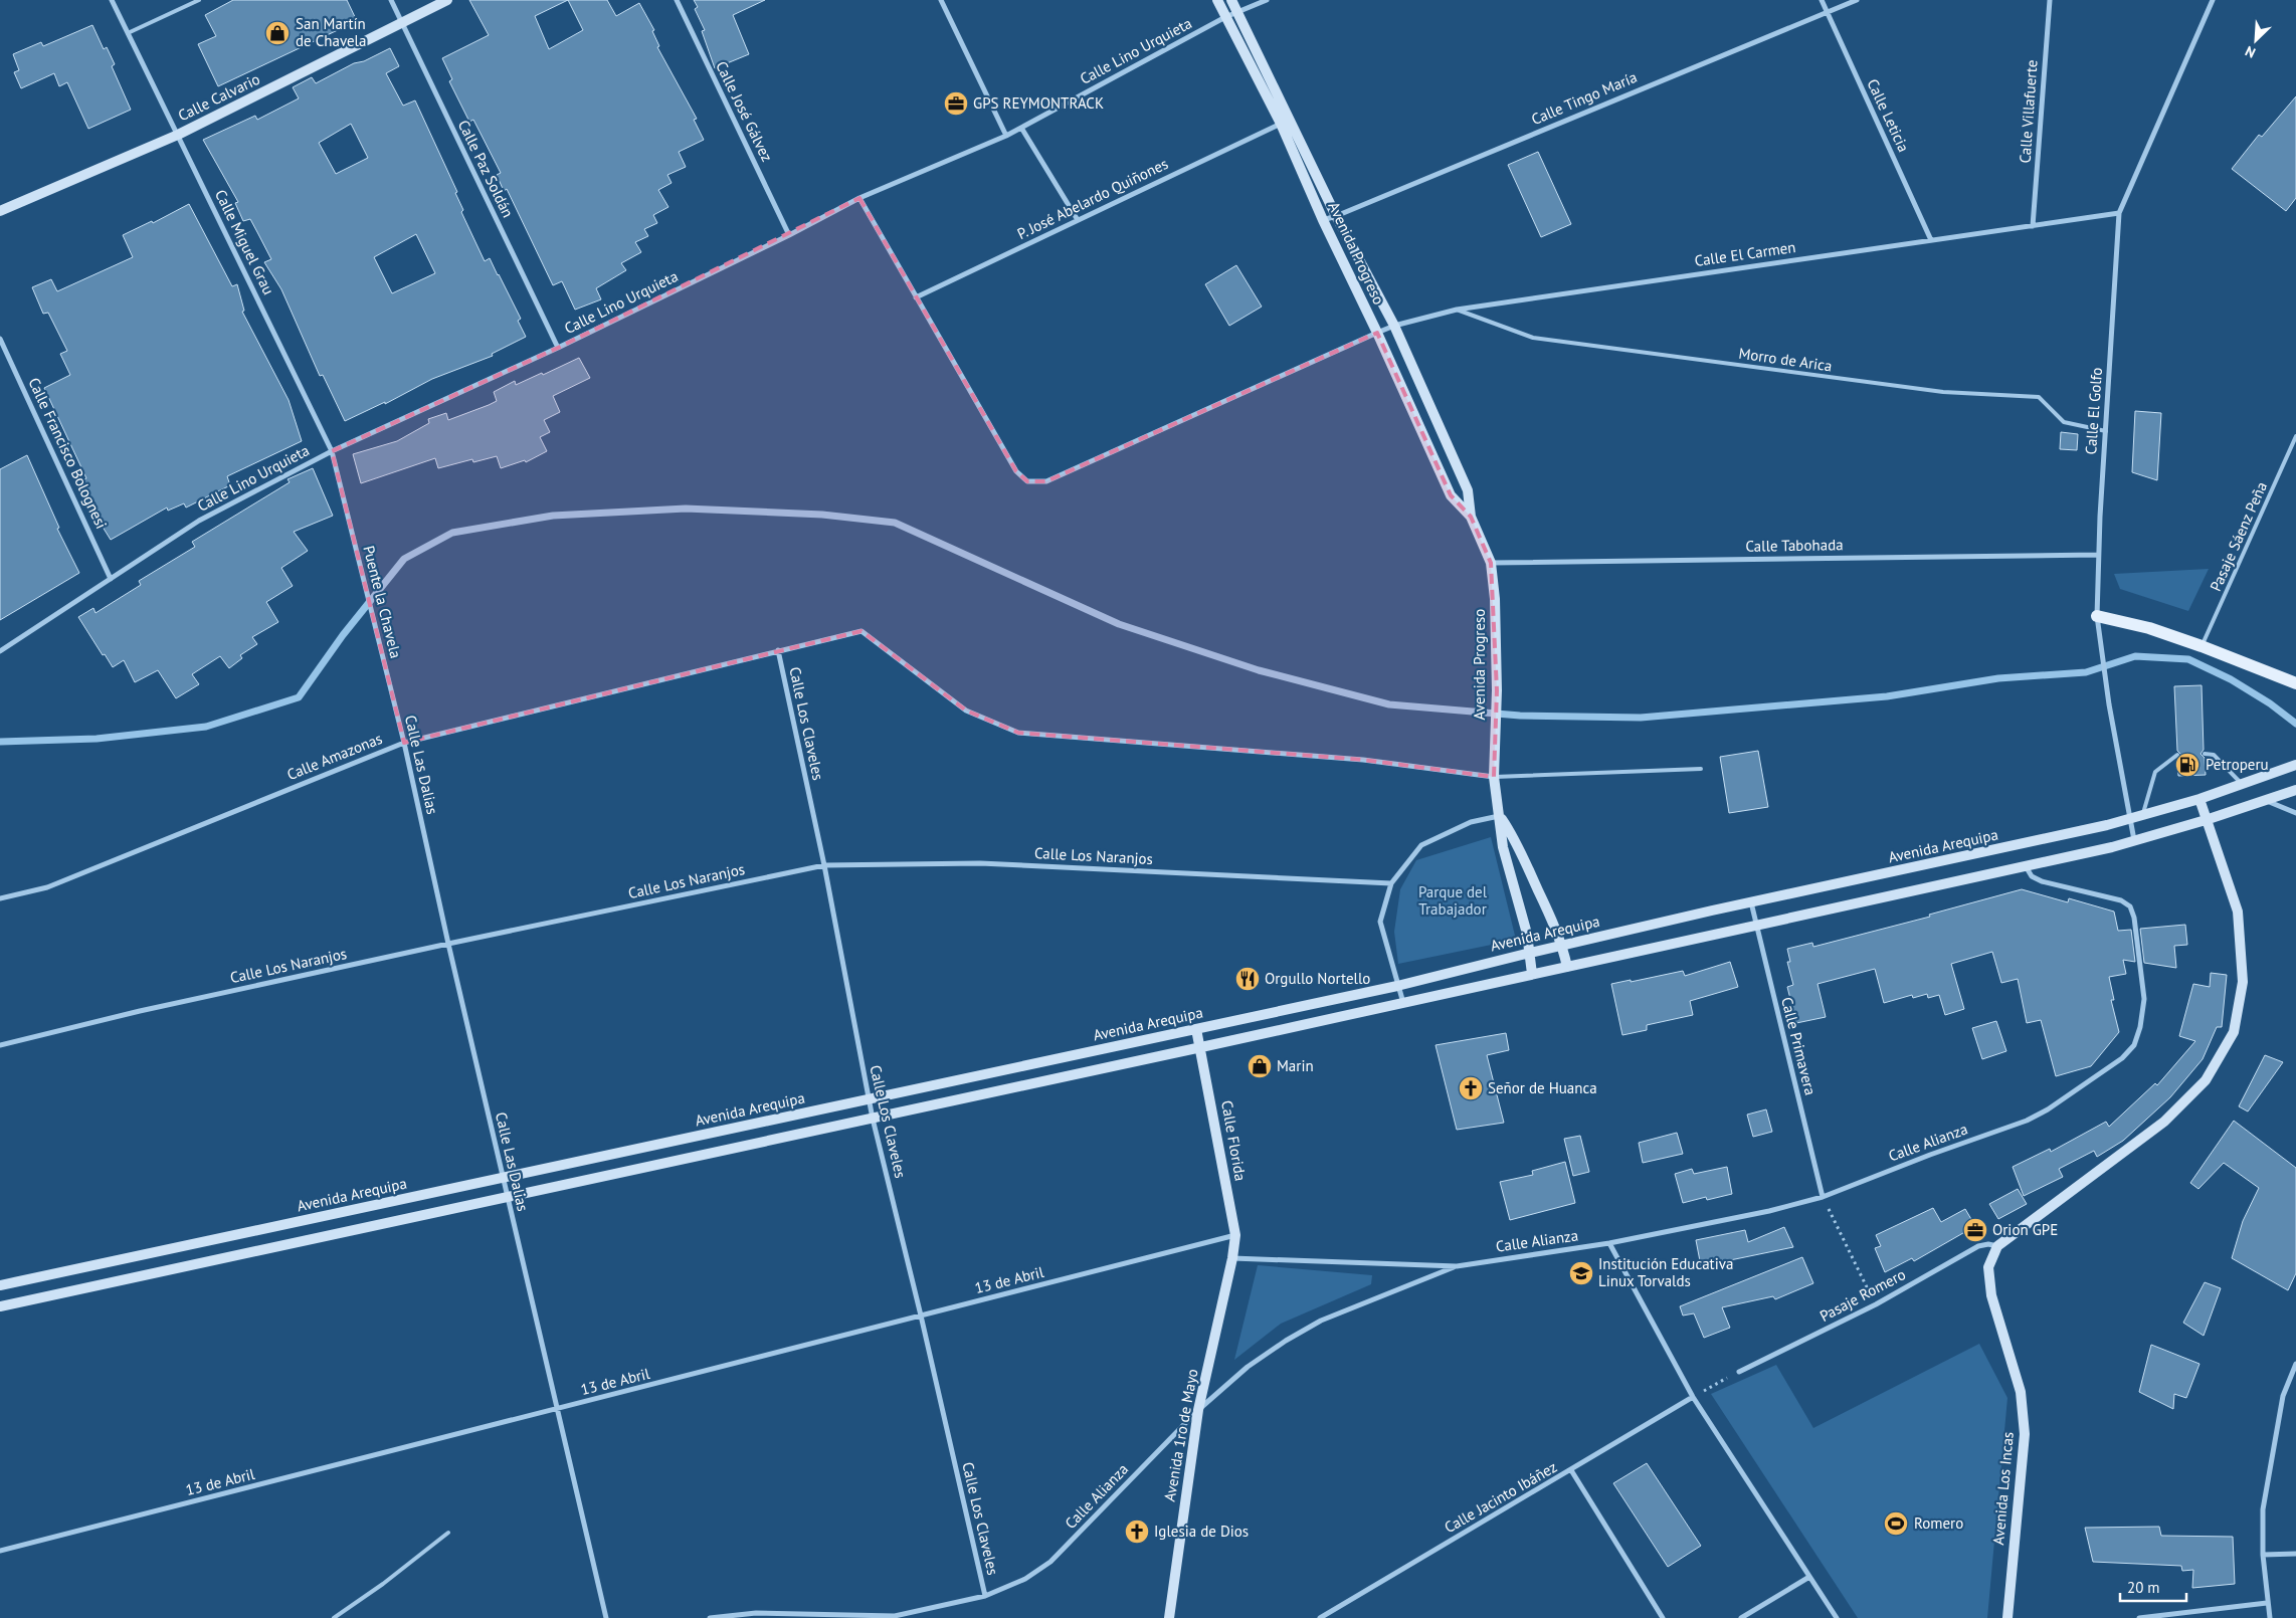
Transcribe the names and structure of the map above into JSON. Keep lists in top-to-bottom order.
{
  "streets": {
    "main road": [
      "Calle Calvario",
      "Avenida Progreso",
      "Avenida Arequipa",
      "Calle Florida",
      "Avenida 1ro de Mayo",
      "Avenida Los Incas"
    ],
    "street": [
      "Calle Lino Urquieta",
      "Calle Tingo María",
      "Calle José Gálvez",
      "Calle Villafuerte",
      "Calle Leticia",
      "Calle Paz Soldán",
      "P. José Abelardo Quiñones",
      "Calle Miguel Grau",
      "Calle El Carmen",
      "Calle El Golfo",
      "Calle Francisco Bolognesi",
      "Calle Tabohada",
      "Puente la Chavela",
      "Calle Los Claveles",
      "Calle Amazonas",
      "Calle Las Dalias",
      "Calle Los Naranjos",
      "Calle Primavera",
      "Calle Alianza",
      "13 de Abril",
      "Pasaje Romero",
      "Calle Jacinto Ibáñez"
    ],
    "lane": ["Morro de Arica", "Pasaje Sáenz Peña"]
  },
  "crossings": [
    ["Calle Lino Urquieta", "Calle José Gálvez"],
    ["Calle Lino Urquieta", "Calle Paz Soldán"],
    ["Calle Lino Urquieta", "Calle Miguel Grau"],
    ["Calle Lino Urquieta", "Avenida Progreso"],
    ["Calle Lino Urquieta", "Calle Francisco Bolognesi"],
    ["Calle Calvario", "Calle Paz Soldán"],
    ["Calle Calvario", "Calle Miguel Grau"],
    ["Calle Tingo María", "Calle Leticia"],
    ["Calle Tingo María", "Avenida Progreso"],
    ["Calle Villafuerte", "Calle El Carmen"],
    ["Calle Leticia", "Calle El Carmen"],
    ["P. José Abelardo Quiñones", "Avenida Progreso"],
    ["P. José Abelardo Quiñones", "Calle El Carmen"],
    ["Calle Miguel Grau", "Puente la Chavela"],
    ["Avenida Progreso", "Calle El Carmen"],
    ["Avenida Progreso", "Calle Tabohada"],
    ["Avenida Progreso", "Calle Amazonas"],
    ["Avenida Progreso", "Avenida Arequipa"],
    ["Calle El Carmen", "Morro de Arica"],
    ["Calle El Carmen", "Calle El Golfo"],
    ["Morro de Arica", "Calle El Golfo"],
    ["Calle El Golfo", "Calle Tabohada"],
    ["Calle El Golfo", "Avenida Arequipa"],
    ["Puente la Chavela", "Calle Las Dalias"],
    ["Calle Los Claveles", "Calle Amazonas"],
    ["Calle Los Claveles", "Avenida Arequipa"],
    ["Calle Los Claveles", "Calle Los Naranjos"],
    ["Calle Los Claveles", "Calle Alianza"],
    ["Calle Los Claveles", "13 de Abril"],
    ["Calle Amazonas", "Calle Las Dalias"],
    ["Calle Las Dalias", "Avenida Arequipa"],
    ["Calle Las Dalias", "Calle Los Naranjos"],
    ["Calle Las Dalias", "13 de Abril"],
    ["Avenida Arequipa", "Calle Primavera"],
    ["Avenida Arequipa", "Calle Florida"],
    ["Calle Primavera", "Calle Alianza"],
    ["Calle Florida", "Calle Alianza"],
    ["Calle Florida", "13 de Abril"],
    ["Calle Florida", "Avenida 1ro de Mayo"],
    ["Calle Alianza", "Avenida 1ro de Mayo"],
    ["Pasaje Romero", "Avenida Los Incas"]
  ],
  "parks": ["Parque del Trabajador"],
  "places": {
    "shop": ["San Martín de Chavela", "Marin"],
    "office": ["GPS REYMONTRACK", "Orion GPE"],
    "fuel station": ["Petroperu"],
    "restaurant": ["Orgullo Nortello"],
    "church": ["Señor de Huanca", "Iglesia de Dios"],
    "school or university": ["Institución Educativa Linux Torvalds"],
    "sports": ["Romero"]
  },
  "scale_bar": "20 m",
  "north": "bottom left"
}
